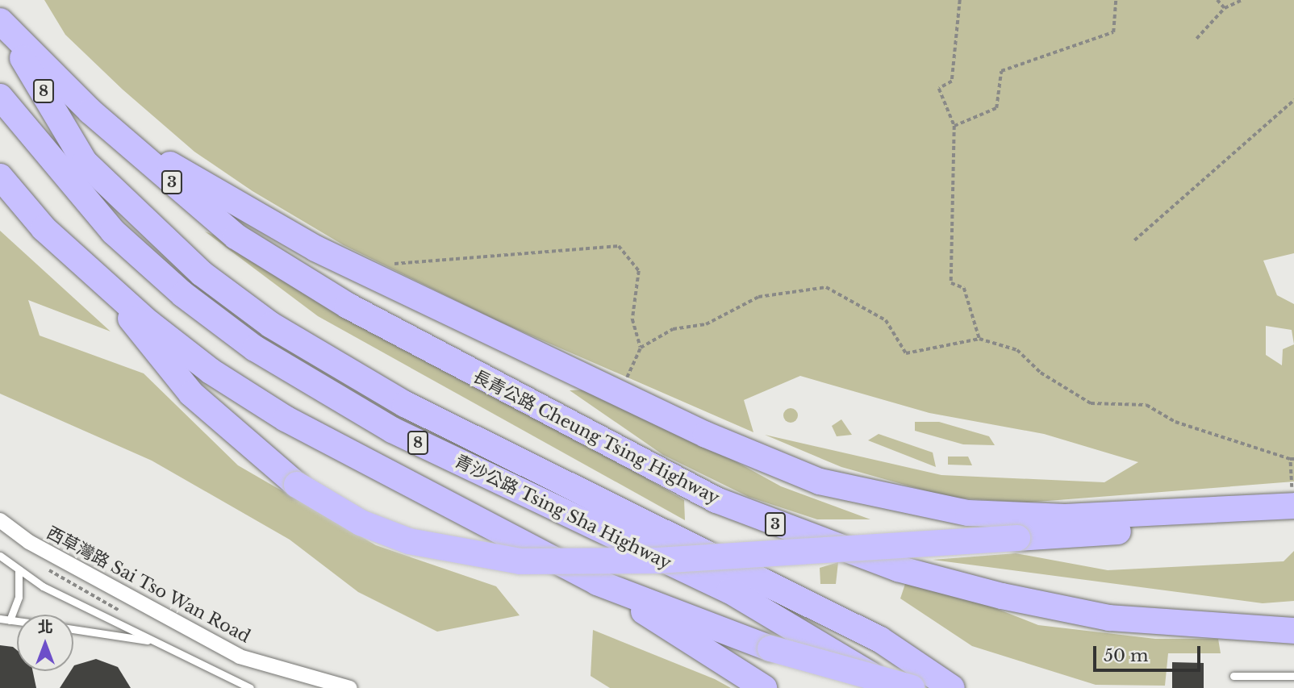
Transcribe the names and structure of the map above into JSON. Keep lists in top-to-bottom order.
{
  "streets": {
    "highway": [
      "8",
      "3",
      "長青公路 Cheung Tsing Highway",
      "青沙公路 Tsing Sha Highway"
    ],
    "street": ["西草灣路 Sai Tso Wan Road"]
  },
  "crossings": [
    ["長青公路 Cheung Tsing Highway", "青沙公路 Tsing Sha Highway"]
  ],
  "scale_bar": "50 m",
  "north": "top"
}
